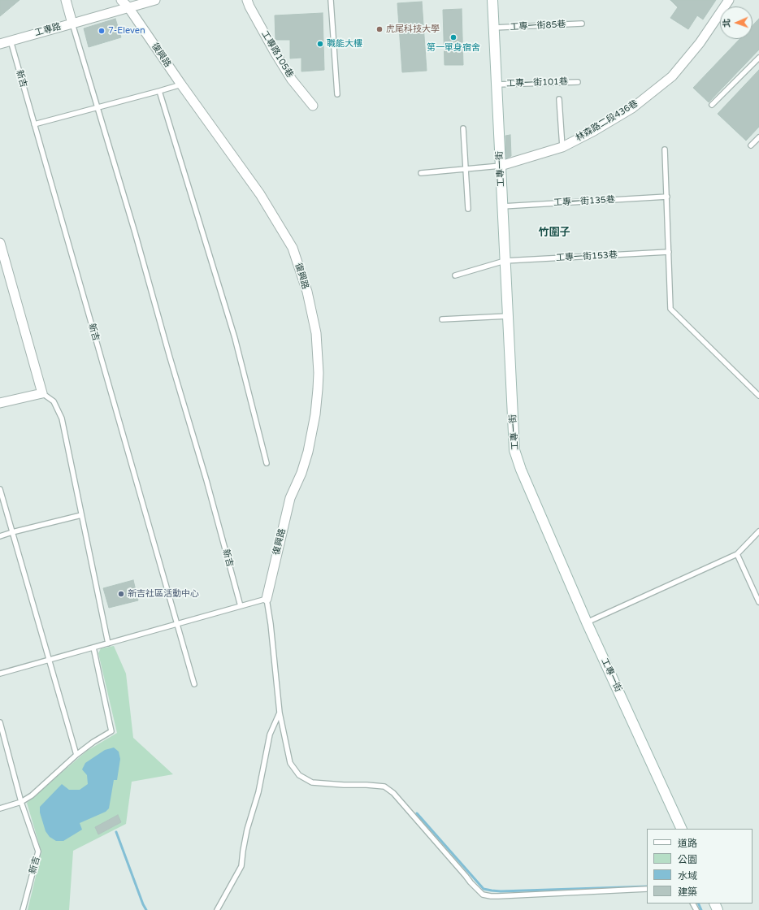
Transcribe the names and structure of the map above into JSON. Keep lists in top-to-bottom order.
{
  "streets": {
    "street": [
      "工專路",
      "工專路105巷",
      "復興路",
      "林森路二段436巷",
      "工專一街"
    ],
    "lane": [
      "工專一街85巷",
      "新吉",
      "工專一街101巷",
      "工專一街135巷",
      "工專一街153巷"
    ]
  },
  "crossings": [
    ["工專一街85巷", "工專一街"],
    ["工專路", "新吉"],
    ["工專一街101巷", "工專一街"],
    ["林森路二段436巷", "工專一街"],
    ["工專一街", "工專一街135巷"],
    ["工專一街", "工專一街153巷"]
  ],
  "districts": ["竹圍子"],
  "places": [
    "虎尾科技大學",
    "7-Eleven",
    "第一單身宿舍",
    "職能大樓",
    "新吉社區活動中心"
  ],
  "legend": [
    "道路",
    "公園",
    "水域",
    "建築"
  ],
  "north": "left"
}
